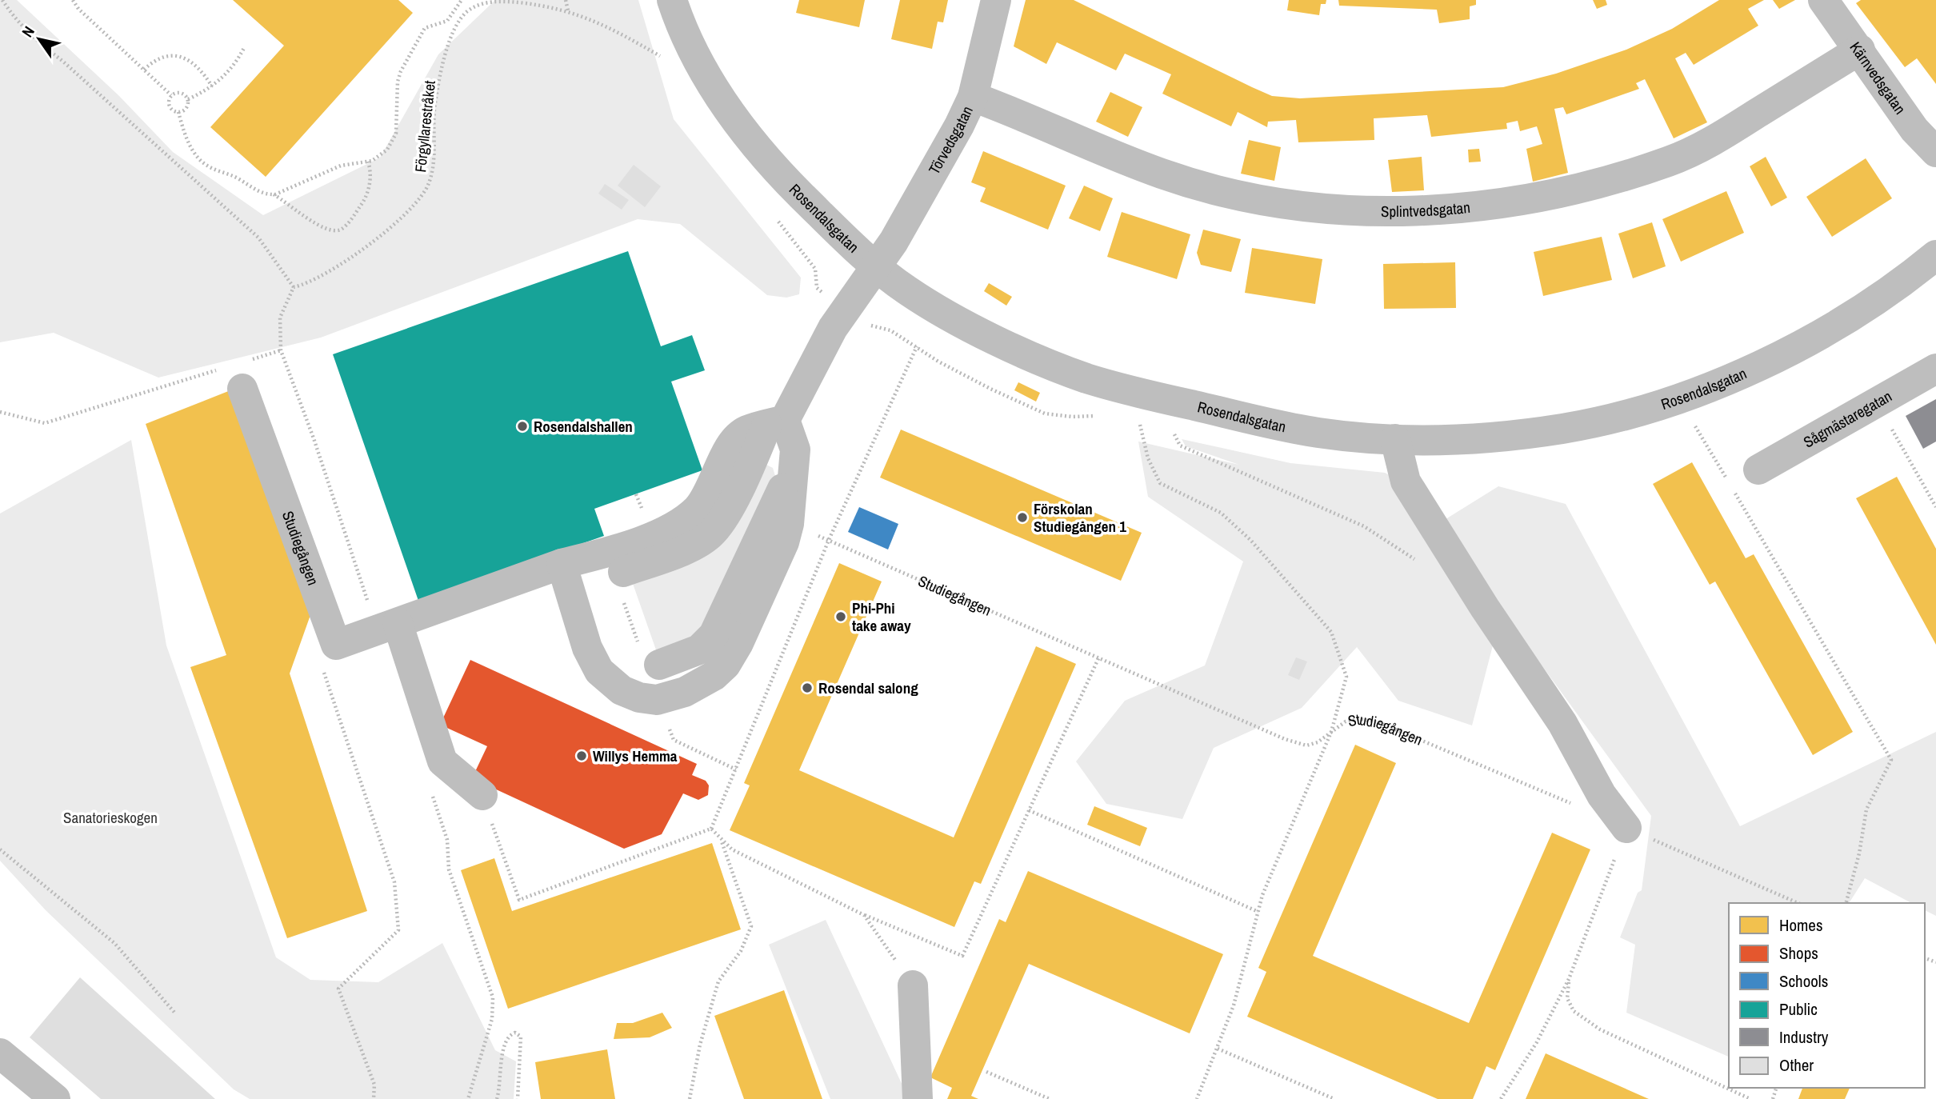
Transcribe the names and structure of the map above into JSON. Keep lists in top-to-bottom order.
{
  "streets": {
    "street": [
      "Kärnvedsgatan",
      "Törvedsgatan",
      "Splintvedsgatan",
      "Rosendalsgatan",
      "Sågmästaregatan",
      "Studiegången"
    ],
    "path": ["Förgyllarestråket"]
  },
  "crossings": [
    ["Kärnvedsgatan", "Splintvedsgatan"],
    ["Törvedsgatan", "Splintvedsgatan"],
    ["Törvedsgatan", "Rosendalsgatan"]
  ],
  "parks": ["Sanatorieskogen"],
  "places": [
    "Rosendalshallen",
    "Förskolan Studiegången 1",
    "Phi-Phi take away",
    "Rosendal salong",
    "Willys Hemma"
  ],
  "legend": [
    "Homes",
    "Shops",
    "Schools",
    "Public",
    "Industry",
    "Other"
  ],
  "north": "top left"
}
